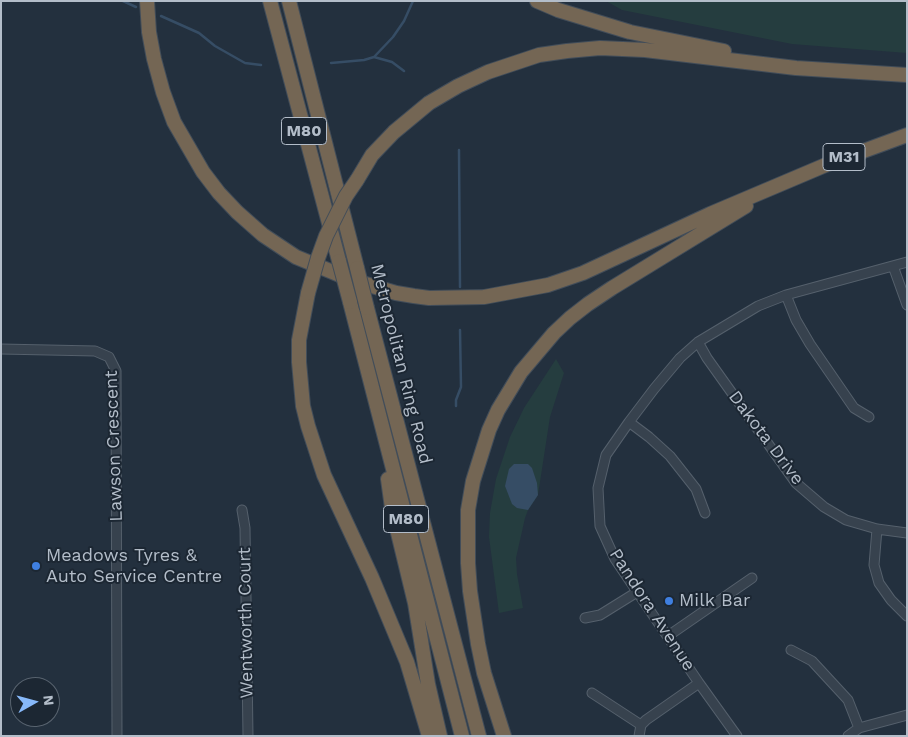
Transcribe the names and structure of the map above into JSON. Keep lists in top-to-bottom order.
{
  "streets": {
    "highway": ["M80", "M31", "Metropolitan Ring Road"],
    "street": [
      "Dakota Drive",
      "Lawson Crescent",
      "Pandora Avenue",
      "Wentworth Court"
    ]
  },
  "crossings": [
    ["Dakota Drive", "Pandora Avenue"]
  ],
  "places": ["Meadows Tyres & Auto Service Centre", "Milk Bar"],
  "north": "right"
}
